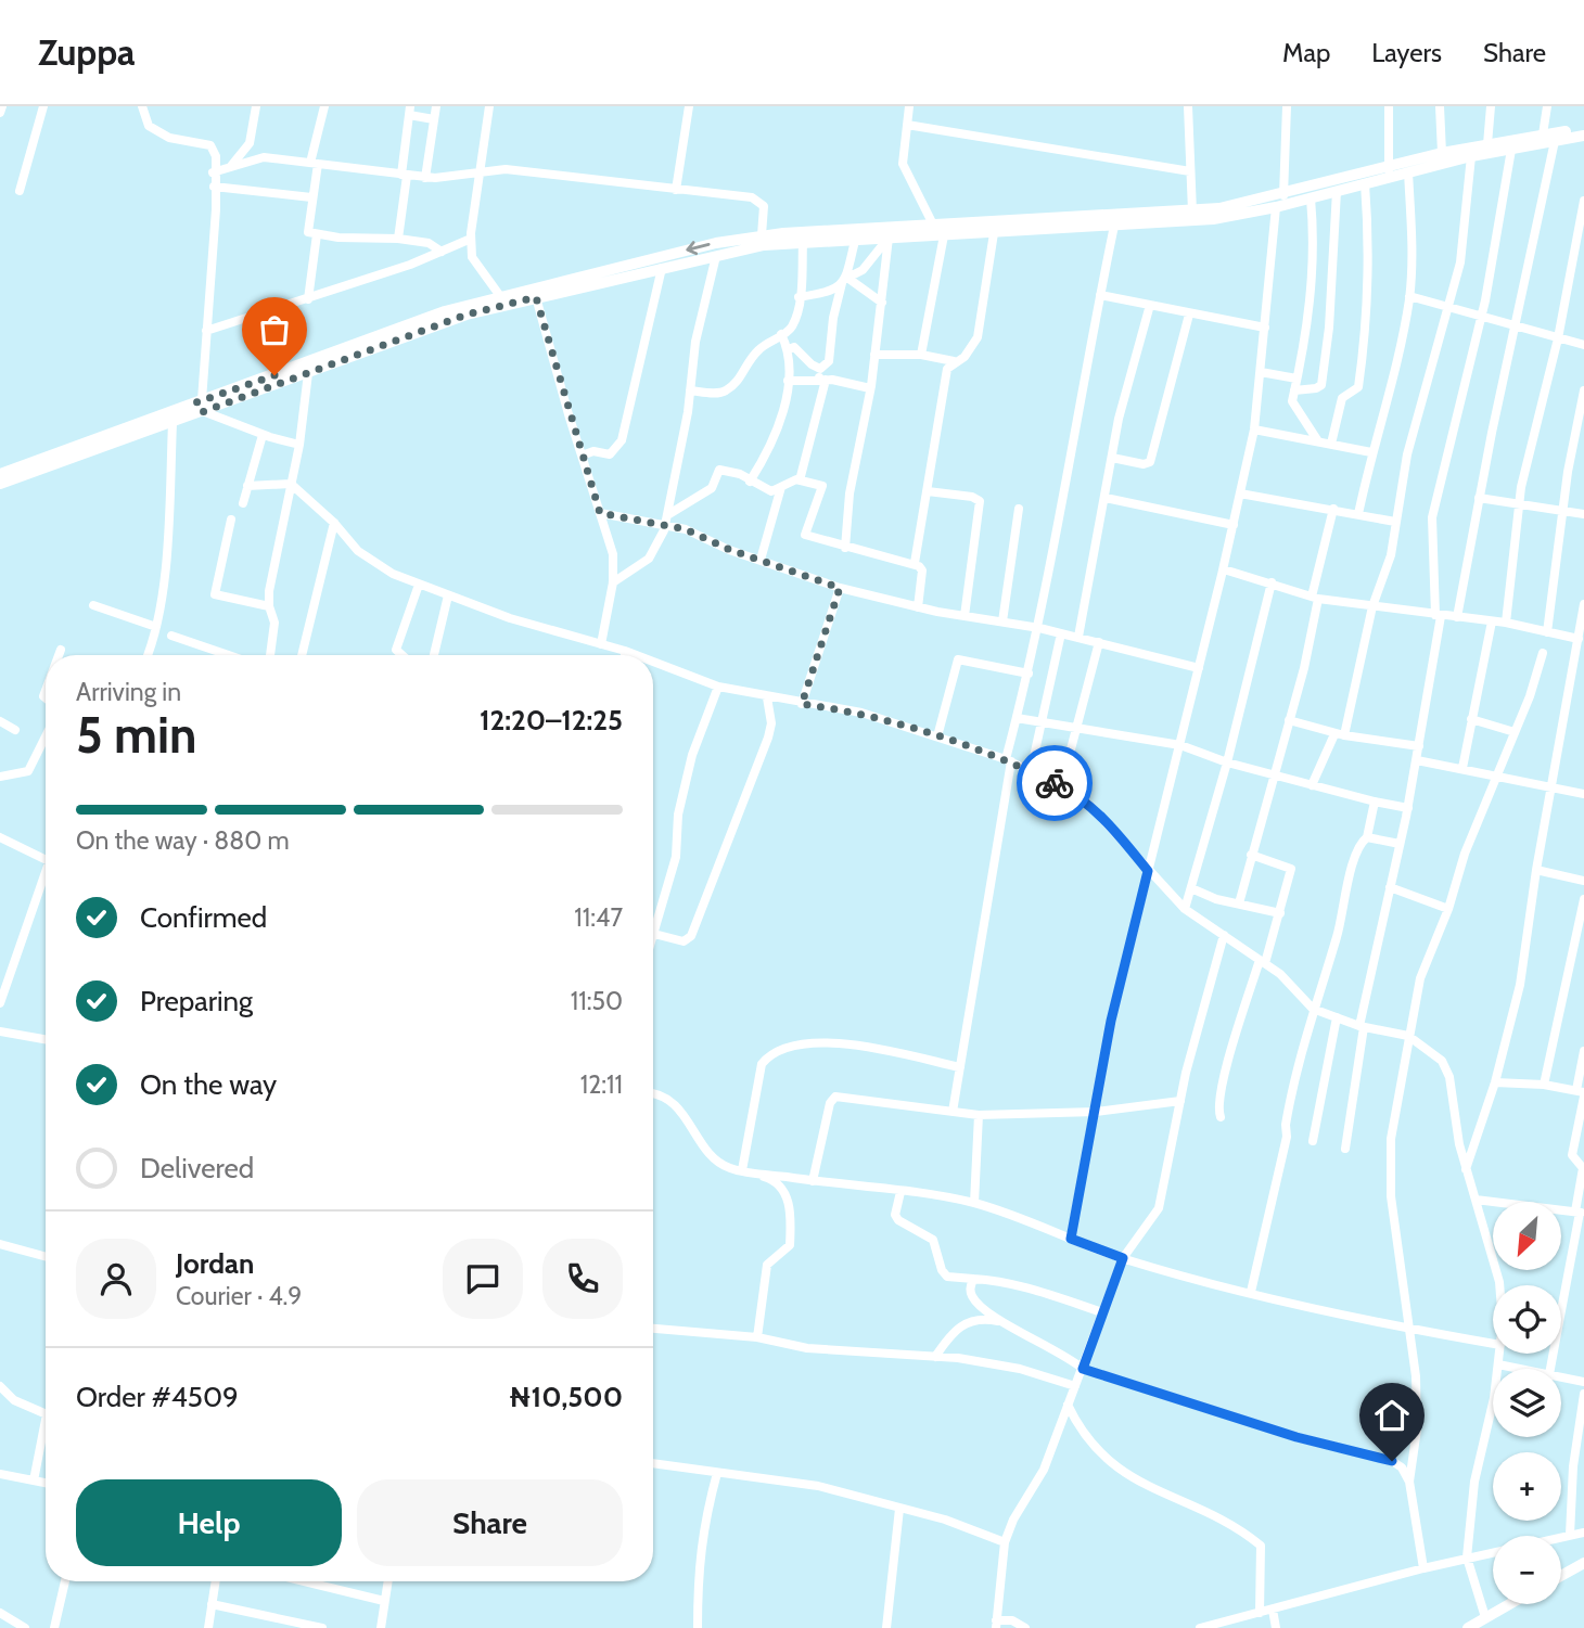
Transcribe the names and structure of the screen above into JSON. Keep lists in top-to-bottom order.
{
  "north": "bottom left",
  "page": {
    "header": "Zuppa",
    "nav": ["Map", "Layers", "Share"],
    "heading": ["5 min", "Arriving in", "12:20–12:25"],
    "panel": [
      "Jordan",
      "Courier · 4.9",
      "Order #4509",
      "₦10,500"
    ],
    "bar": "On the way · 880 m",
    "list": [
      ["Confirmed", "11:47"],
      ["Preparing", "11:50"],
      ["On the way", "12:11"],
      "Delivered"
    ],
    "map_buttons": ["+", "−"],
    "buttons": ["Help", "Share"]
  }
}
